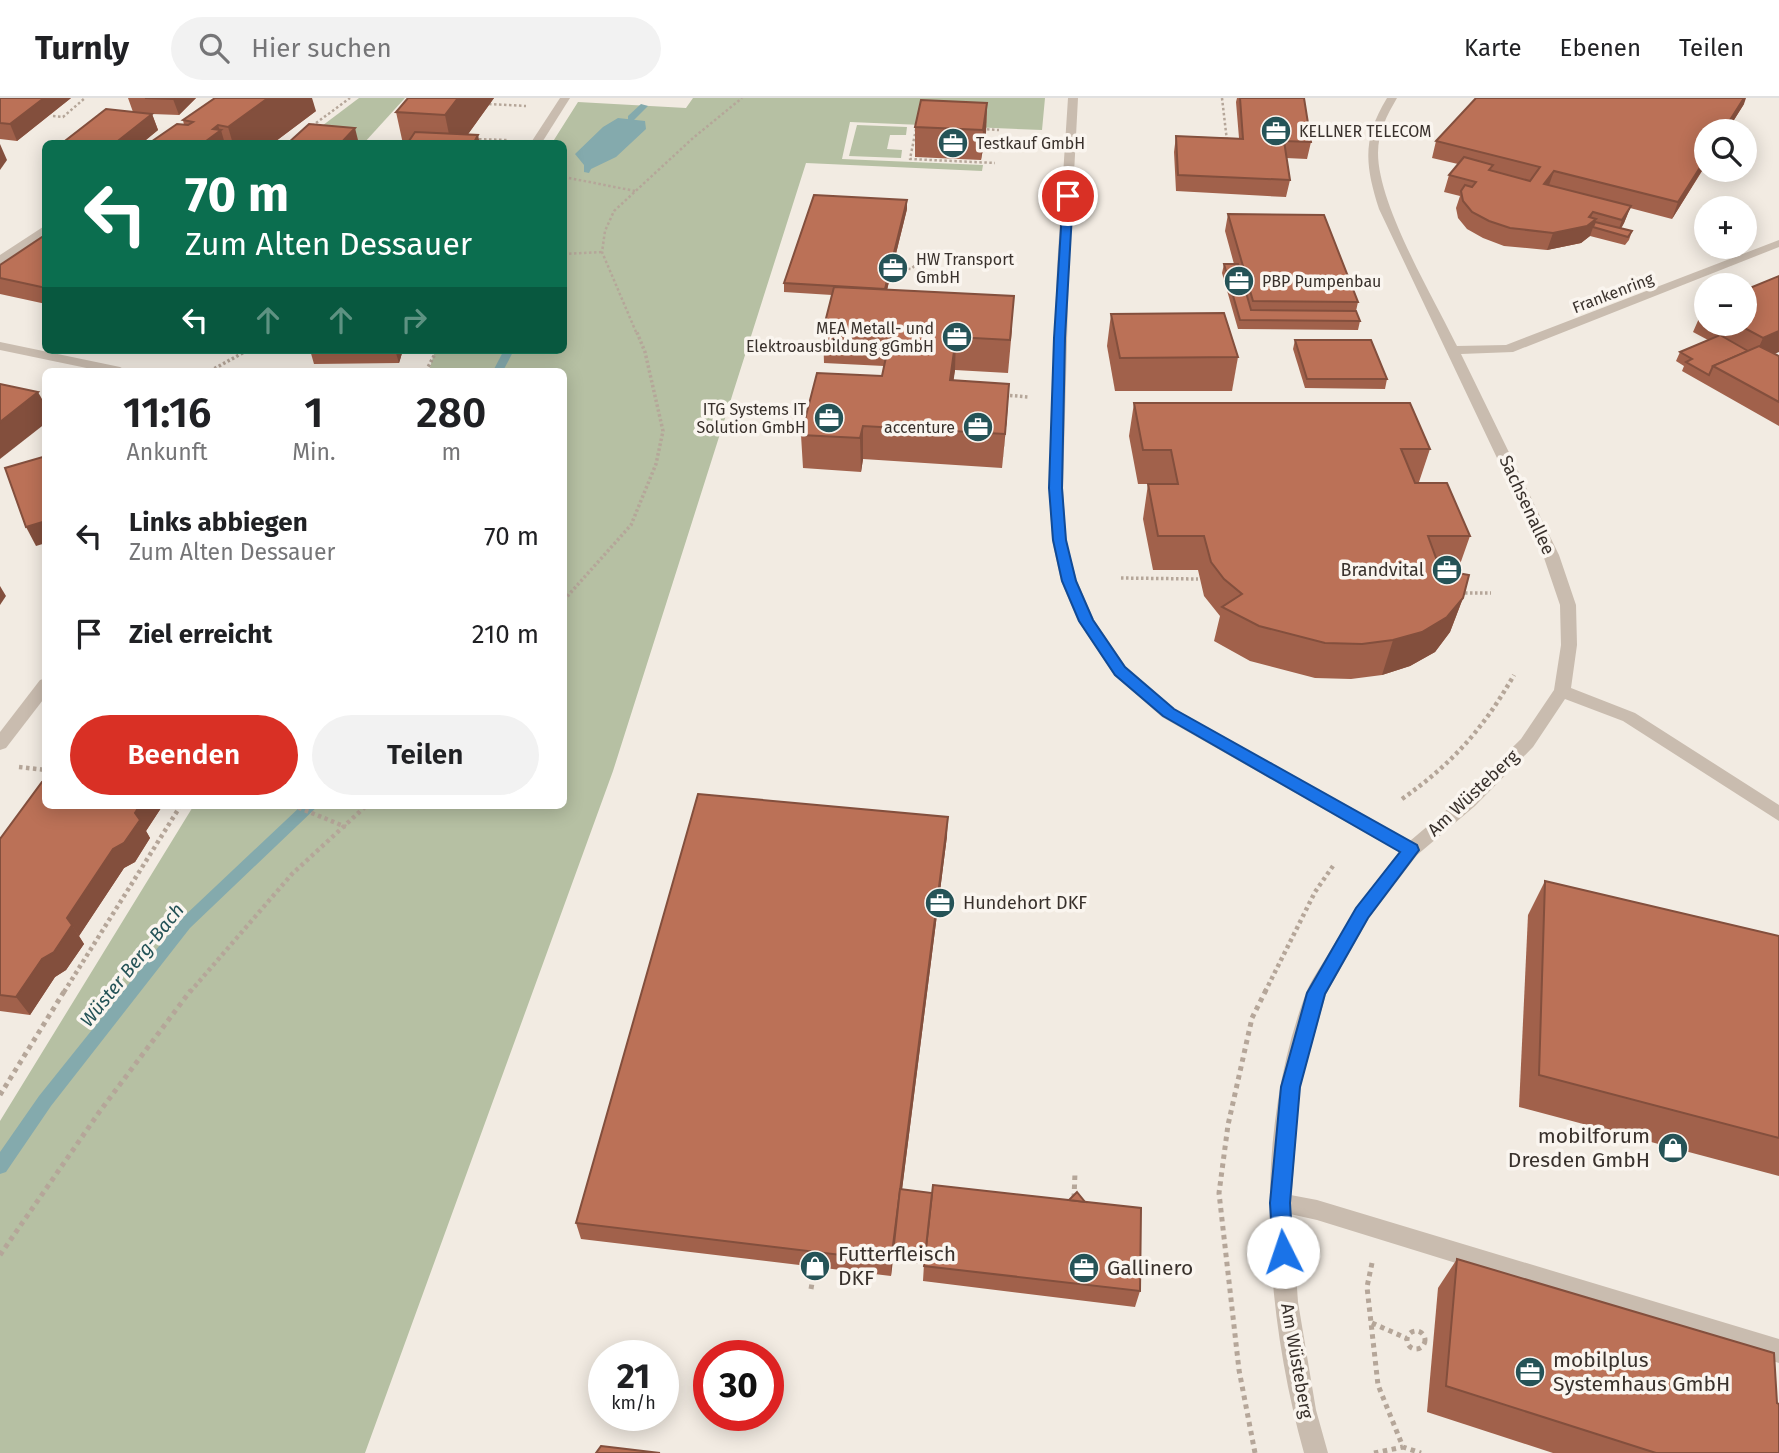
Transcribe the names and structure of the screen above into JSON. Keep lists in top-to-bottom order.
{
  "streets": {
    "street": ["Frankenring", "Sachsenallee", "Am Wüsteberg"]
  },
  "crossings": [
    ["Frankenring", "Sachsenallee"],
    ["Sachsenallee", "Am Wüsteberg"]
  ],
  "water": ["Wüster Berg-Bach"],
  "places": {
    "office": [
      "KELLNER TELECOM",
      "Testkauf GmbH",
      "HW Transport GmbH",
      "PBP Pumpenbau",
      "MEA Metall- und Elektroausbildung gGmbH",
      "ITG Systems IT Solution GmbH",
      "accenture",
      "Brandvital",
      "Hundehort DKF",
      "Gallinero",
      "mobilplus Systemhaus GmbH"
    ],
    "shop": ["mobilforum Dresden GmbH", "Futterfleisch DKF"]
  },
  "page": {
    "header": "Turnly",
    "search": "Hier suchen",
    "nav": ["Karte", "Ebenen", "Teilen"],
    "map_buttons": ["+", "−"],
    "turn": ["70 m", "Zum Alten Dessauer"],
    "eta": [
      "11:16",
      "Ankunft",
      "1",
      "Min.",
      "280",
      "m"
    ],
    "list": [
      {
        "name": "Links abbiegen",
        "note": "Zum Alten Dessauer",
        "value": "70 m"
      },
      {
        "name": "Ziel erreicht",
        "value": "210 m"
      }
    ],
    "buttons": ["Beenden", "Teilen"],
    "speed": "21 km/h",
    "limit": "30"
  }
}
